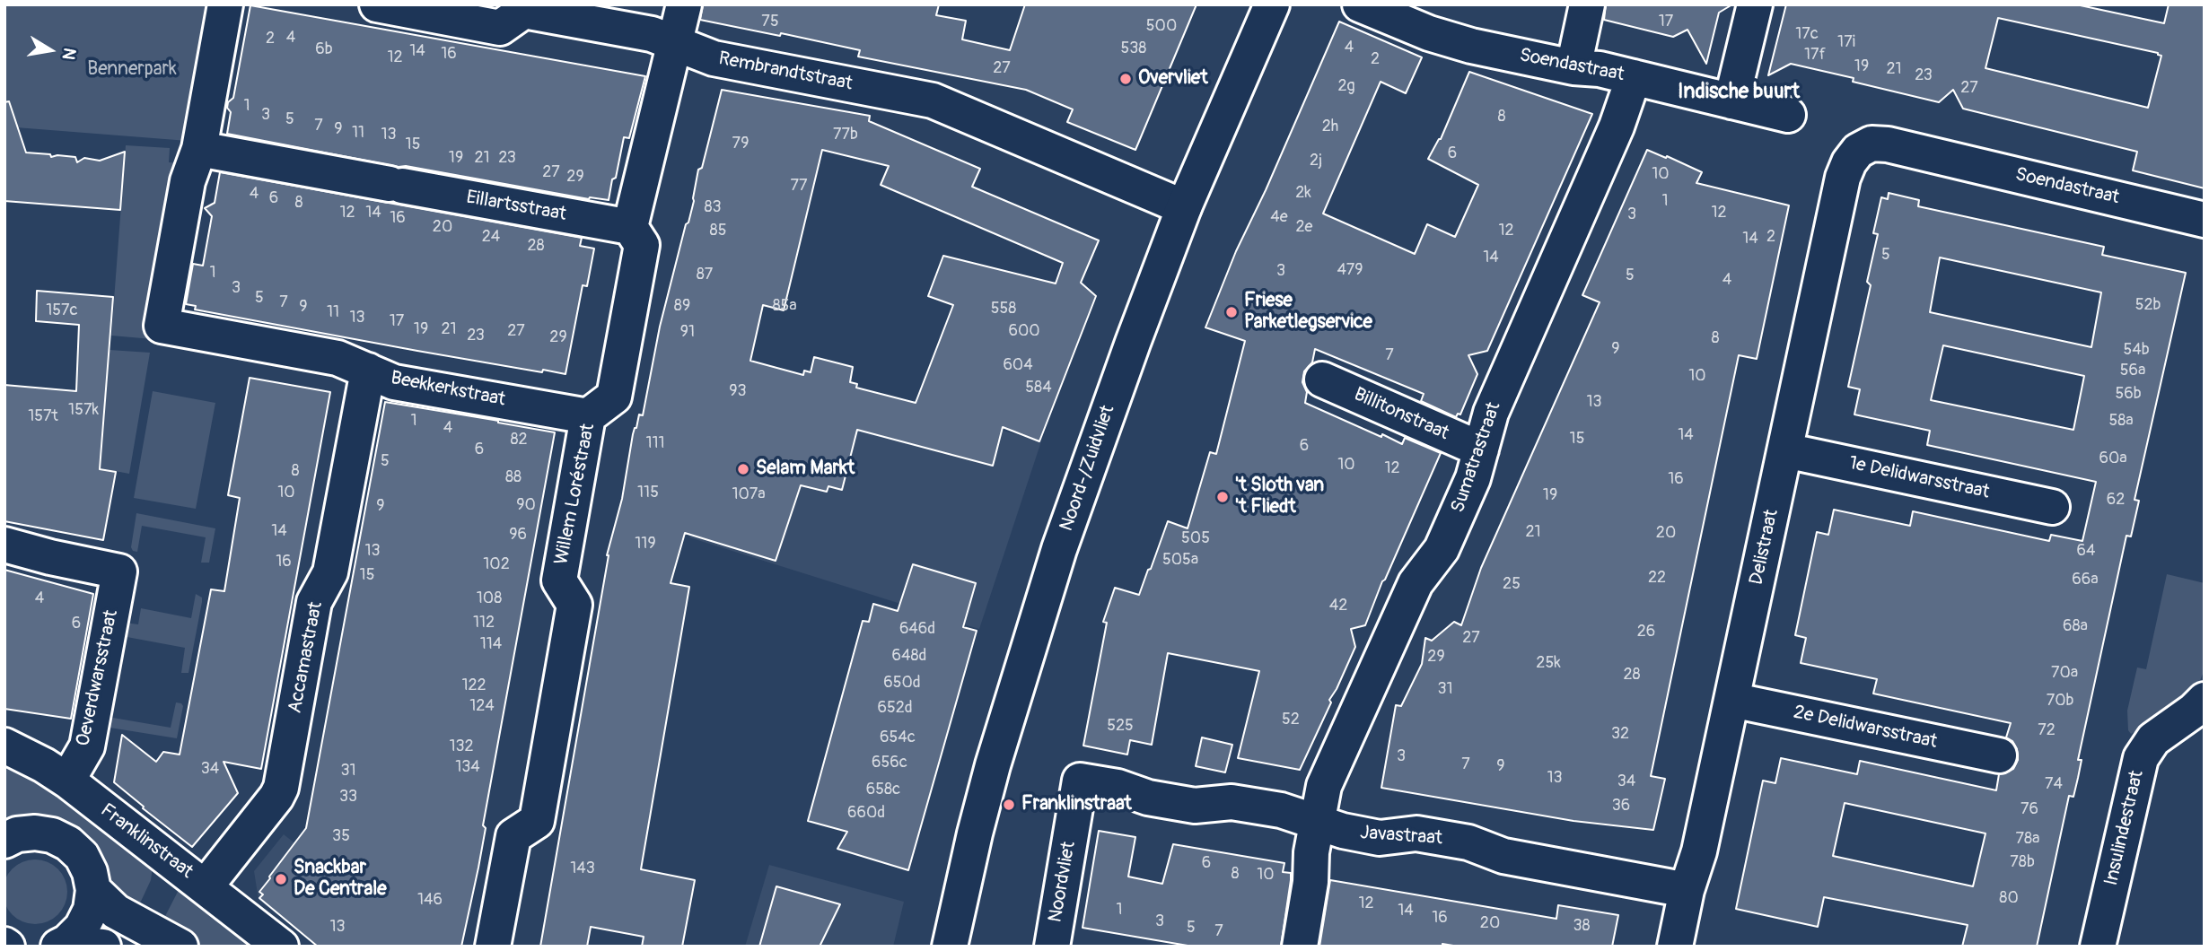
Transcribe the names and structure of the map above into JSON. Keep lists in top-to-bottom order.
{
  "streets": {
    "street": [
      "Soendastraat",
      "Rembrandtstraat",
      "Eillartsstraat",
      "Beekkerkstraat",
      "Billitonstraat",
      "Sumatrastraat",
      "Noord-/Zuidvliet",
      "1e Delidwarsstraat",
      "Willem Loréstraat",
      "Delistraat",
      "Accamastraat",
      "Oeverdwarsstraat",
      "2e Delidwarsstraat",
      "Insulindestraat",
      "Javastraat",
      "Franklinstraat",
      "Noordvliet"
    ]
  },
  "crossings": [
    ["Soendastraat", "Sumatrastraat"],
    ["Soendastraat", "Delistraat"],
    ["Rembrandtstraat", "Noord-/Zuidvliet"],
    ["Eillartsstraat", "Beekkerkstraat"],
    ["Eillartsstraat", "Willem Loréstraat"],
    ["Beekkerkstraat", "Willem Loréstraat"],
    ["Beekkerkstraat", "Accamastraat"],
    ["Billitonstraat", "Sumatrastraat"],
    ["Sumatrastraat", "Javastraat"],
    ["1e Delidwarsstraat", "Delistraat"],
    ["Delistraat", "2e Delidwarsstraat"],
    ["Delistraat", "Javastraat"],
    ["Accamastraat", "Franklinstraat"],
    ["Oeverdwarsstraat", "Franklinstraat"],
    ["Javastraat", "Noordvliet"]
  ],
  "districts": ["Indische buurt"],
  "parks": ["Bennerpark"],
  "places": [
    "Overvliet",
    "Friese Parketlegservice",
    "Selam Markt",
    "'t Sloth van 't Fliedt",
    "Franklinstraat",
    "Snackbar De Centrale"
  ],
  "house_numbers": [
    "75",
    "17",
    "500",
    "17c",
    "4",
    "2",
    "17i",
    "4",
    "538",
    "6b",
    "14",
    "16",
    "17f",
    "12",
    "2",
    "19",
    "27",
    "21",
    "23",
    "2g",
    "27",
    "1",
    "3",
    "8",
    "5",
    "7",
    "2h",
    "9",
    "11",
    "13",
    "77b",
    "79",
    "15",
    "6",
    "19",
    "21",
    "23",
    "2j",
    "27",
    "10",
    "29",
    "77",
    "2k",
    "4",
    "6",
    "1",
    "8",
    "83",
    "12",
    "14",
    "12",
    "3",
    "4e",
    "16",
    "20",
    "2e",
    "85",
    "12",
    "24",
    "2",
    "14",
    "28",
    "5",
    "14",
    "479",
    "3",
    "1",
    "87",
    "5",
    "4",
    "3",
    "5",
    "7",
    "52b",
    "89",
    "85a",
    "9",
    "558",
    "157c",
    "11",
    "13",
    "17",
    "19",
    "21",
    "27",
    "600",
    "91",
    "23",
    "29",
    "8",
    "9",
    "54b",
    "7",
    "604",
    "56a",
    "10",
    "584",
    "93",
    "56b",
    "13",
    "157k",
    "157t",
    "1",
    "58a",
    "4",
    "14",
    "15",
    "82",
    "111",
    "6",
    "6",
    "60a",
    "5",
    "10",
    "12",
    "8",
    "88",
    "16",
    "10",
    "115",
    "107a",
    "19",
    "62",
    "90",
    "9",
    "14",
    "21",
    "20",
    "96",
    "505",
    "119",
    "13",
    "64",
    "505a",
    "16",
    "102",
    "15",
    "22",
    "66a",
    "25",
    "4",
    "108",
    "42",
    "112",
    "6",
    "68a",
    "646d",
    "26",
    "27",
    "114",
    "648d",
    "29",
    "25k",
    "70a",
    "28",
    "650d",
    "122",
    "31",
    "70b",
    "124",
    "652d",
    "52",
    "525",
    "72",
    "32",
    "654c",
    "132",
    "3",
    "656c",
    "7",
    "9",
    "134",
    "34",
    "31",
    "13",
    "34",
    "74",
    "658c",
    "33",
    "36",
    "76",
    "660d",
    "35",
    "78a",
    "78b",
    "6",
    "143",
    "8",
    "10",
    "80",
    "146",
    "12",
    "1",
    "14",
    "16",
    "3",
    "20",
    "38",
    "13",
    "5",
    "7"
  ],
  "north": "right"
}
